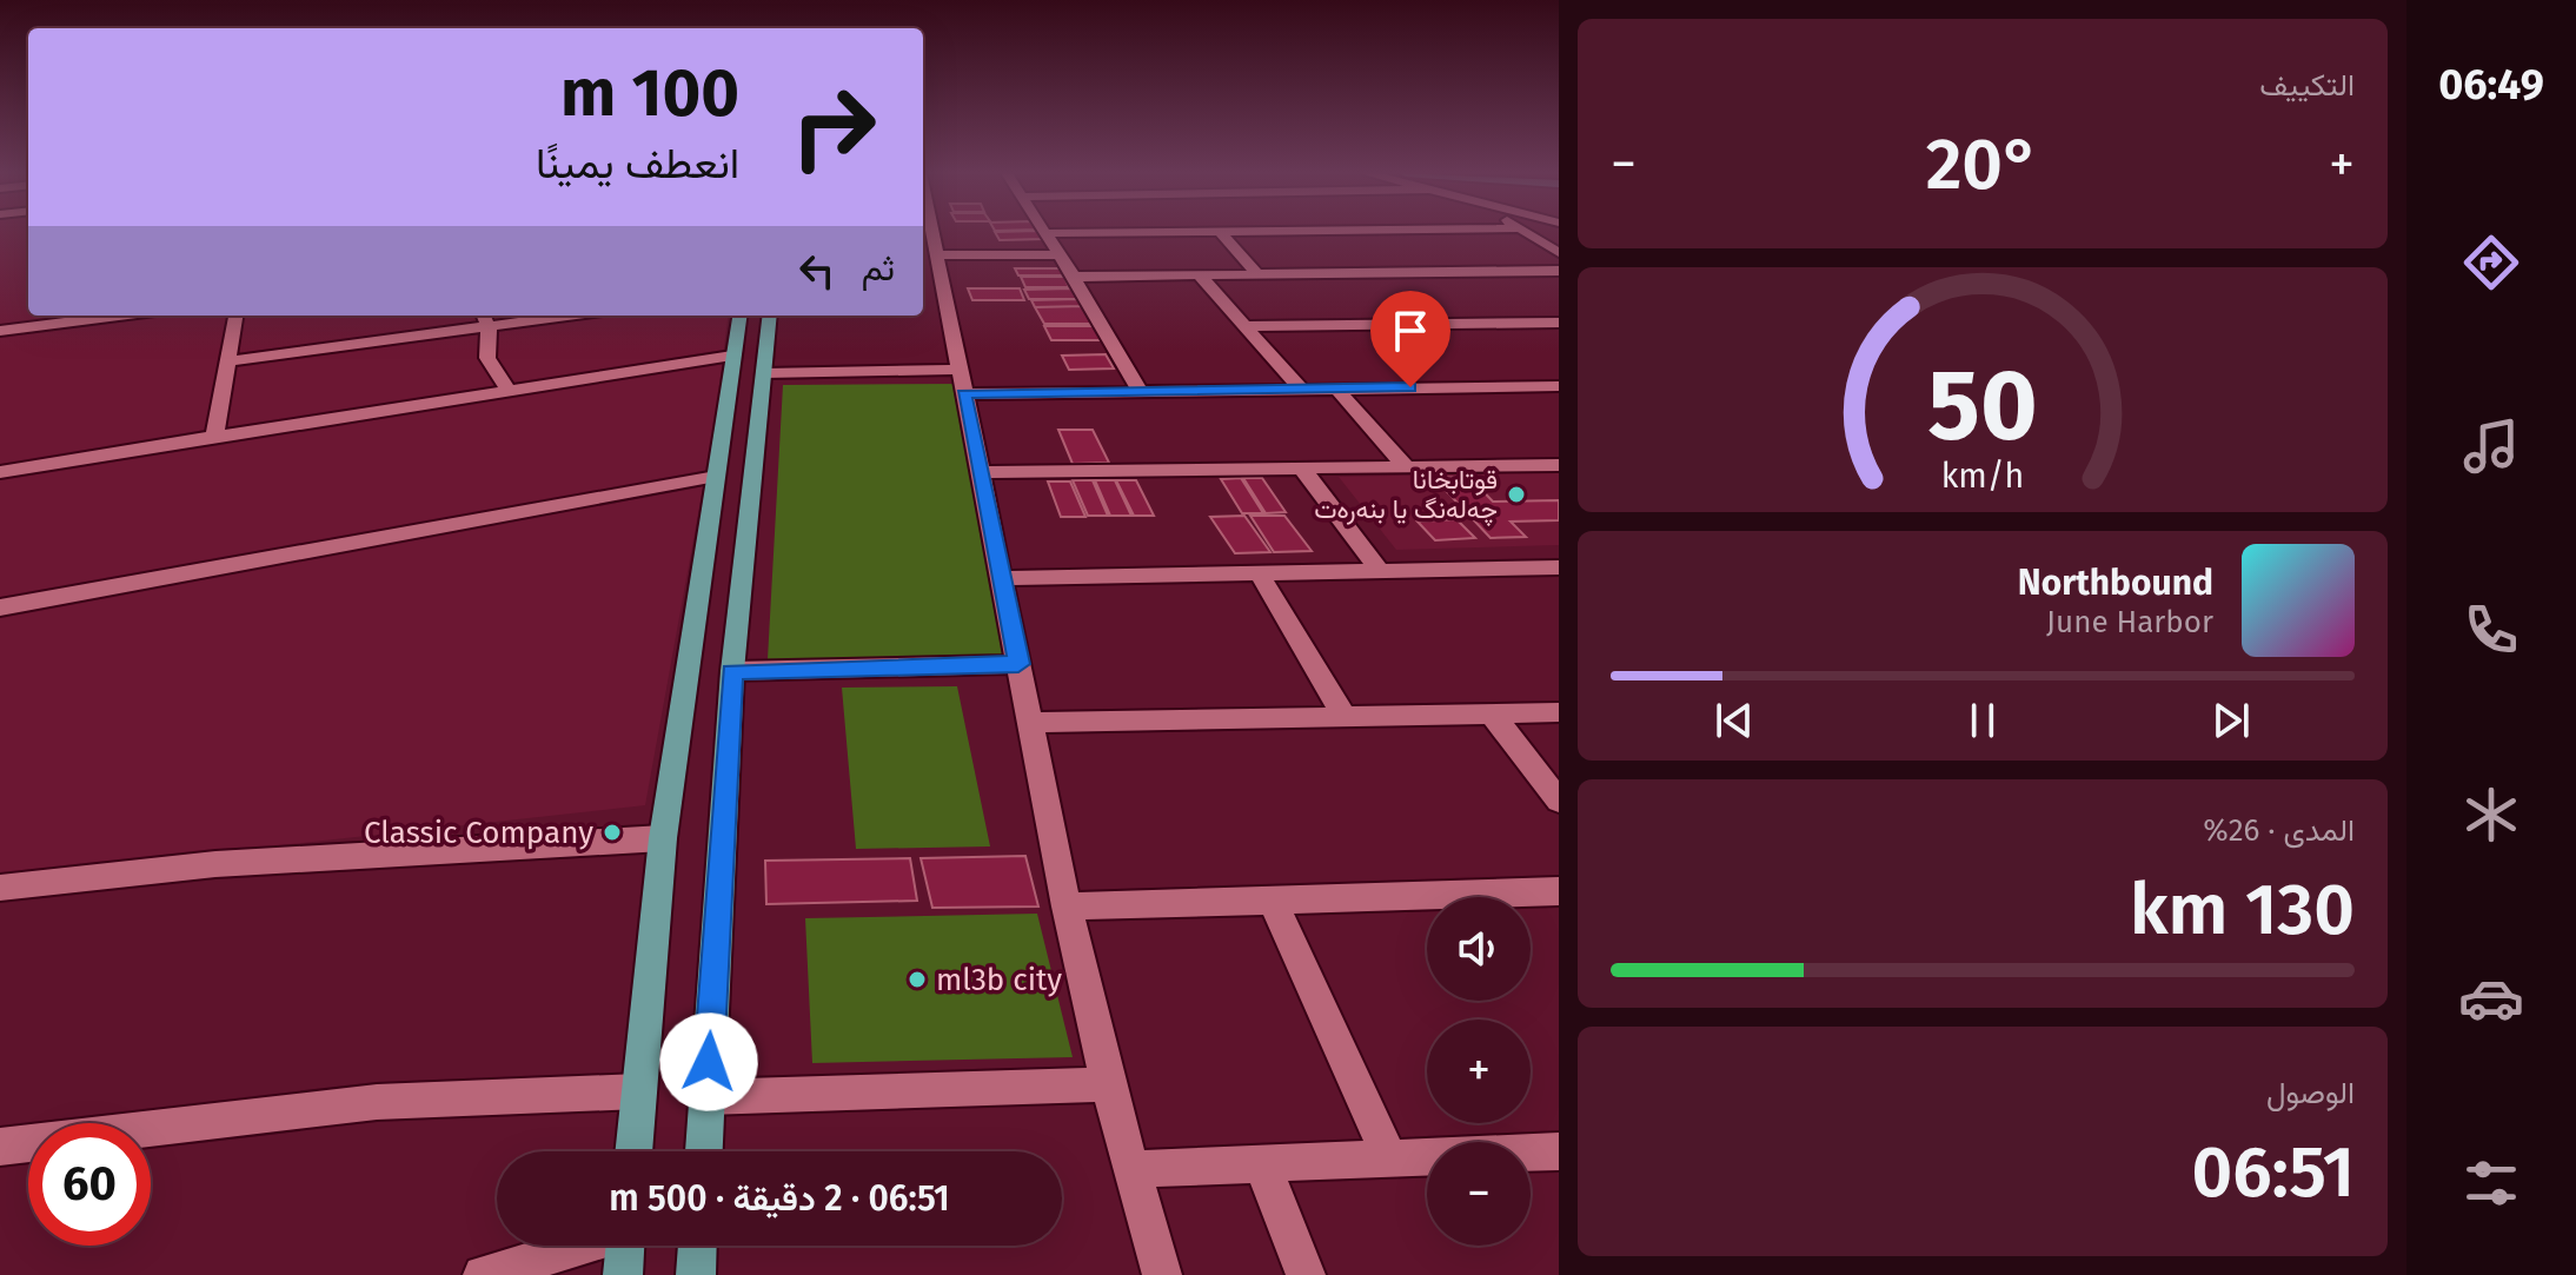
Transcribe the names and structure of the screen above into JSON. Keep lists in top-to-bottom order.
{
  "places": ["قوتابخانا چەلەنگ یا بنەرەت", "Classic Company", "ml3b city"],
  "page": {
    "tabs": "06:49",
    "tile": [
      "التكييف",
      ["المدى · 26%", "130 km"],
      ["الوصول", "06:51"]
    ],
    "turn": ["100 m", "انعطف يمينًا"],
    "heat": ["−", "20°", "+"],
    "then": "ثم",
    "song": ["Northbound", "June Harbor"],
    "map_buttons": ["+", "−"],
    "limit": "60",
    "trip": "06:51 · 2 دقيقة · 500 m",
    "gauge": ["50", "km/h"]
  }
}
